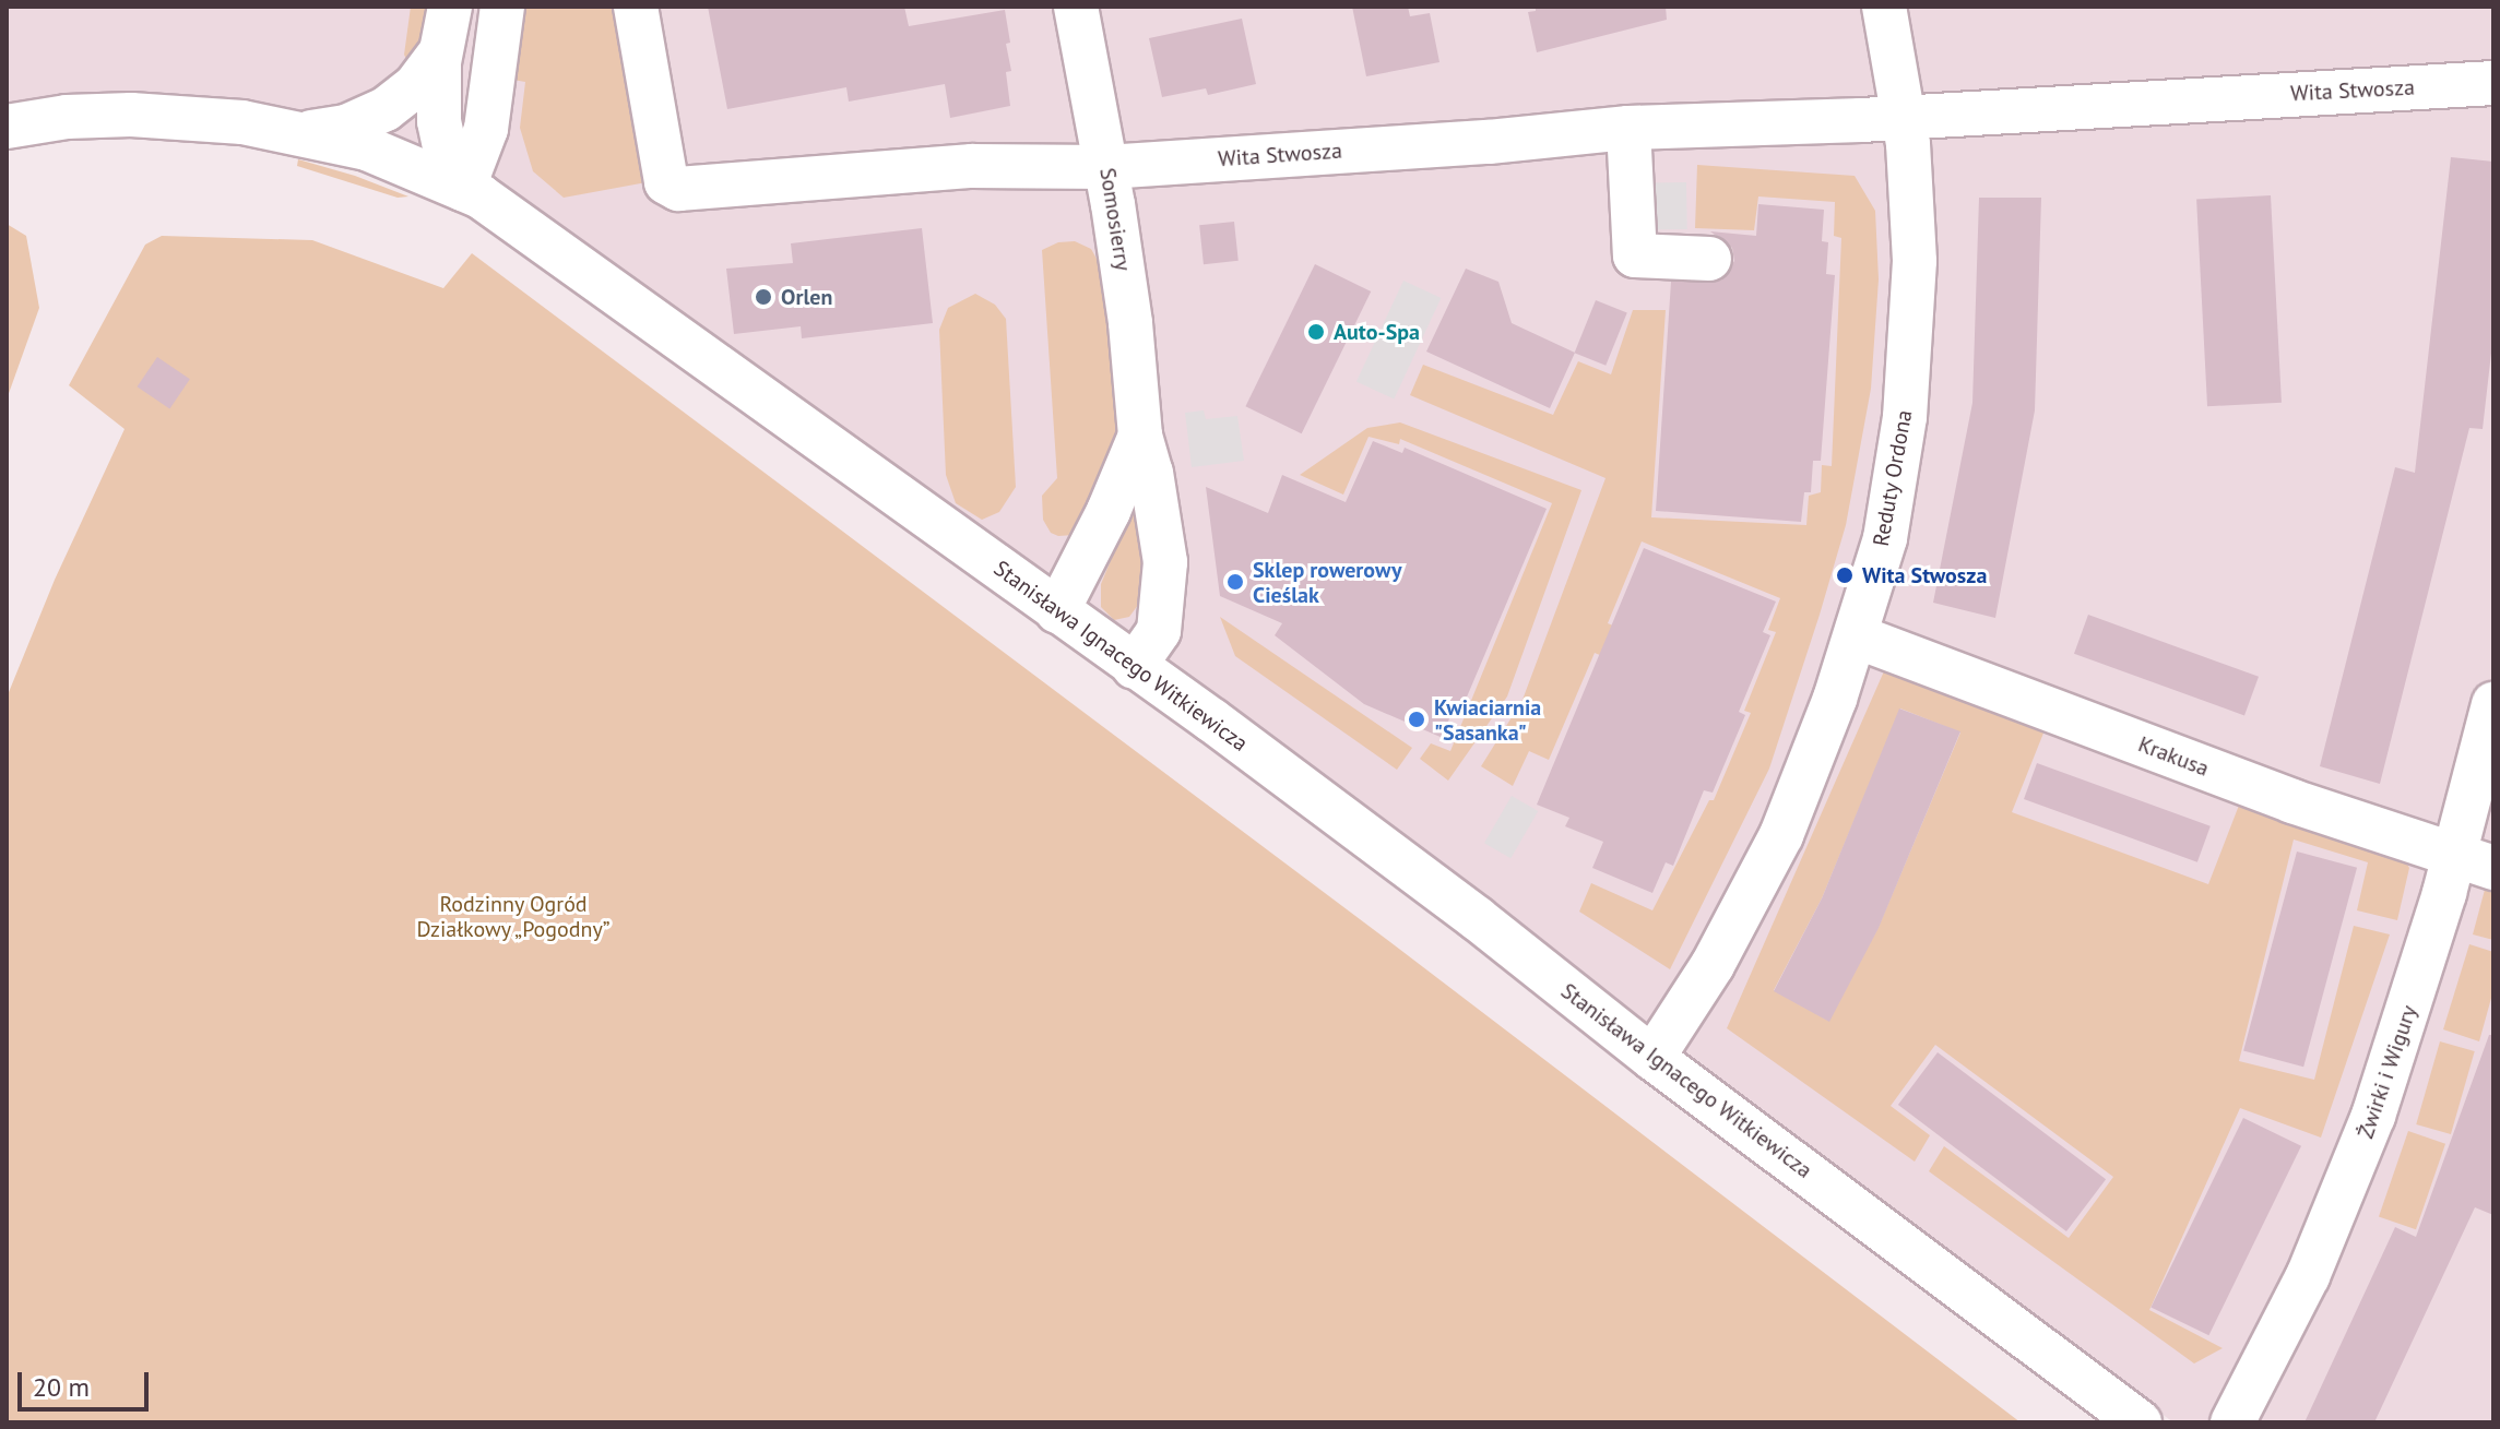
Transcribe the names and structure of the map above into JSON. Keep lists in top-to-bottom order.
{
  "streets": {
    "street": [
      "Wita Stwosza",
      "Somosierry",
      "Reduty Ordona",
      "Stanisława Ignacego Witkiewicza",
      "Krakusa",
      "Żwirki i Wigury"
    ]
  },
  "crossings": [
    ["Wita Stwosza", "Somosierry"],
    ["Wita Stwosza", "Reduty Ordona"],
    ["Somosierry", "Stanisława Ignacego Witkiewicza"],
    ["Reduty Ordona", "Stanisława Ignacego Witkiewicza"],
    ["Reduty Ordona", "Krakusa"],
    ["Krakusa", "Żwirki i Wigury"]
  ],
  "parks": ["Rodzinny Ogród Działkowy „Pogodny”"],
  "places": [
    "Orlen",
    "Auto-Spa",
    "Wita Stwosza",
    "Sklep rowerowy Cieślak",
    "Kwiaciarnia \"Sasanka\""
  ],
  "scale_bar": "20 m"
}
